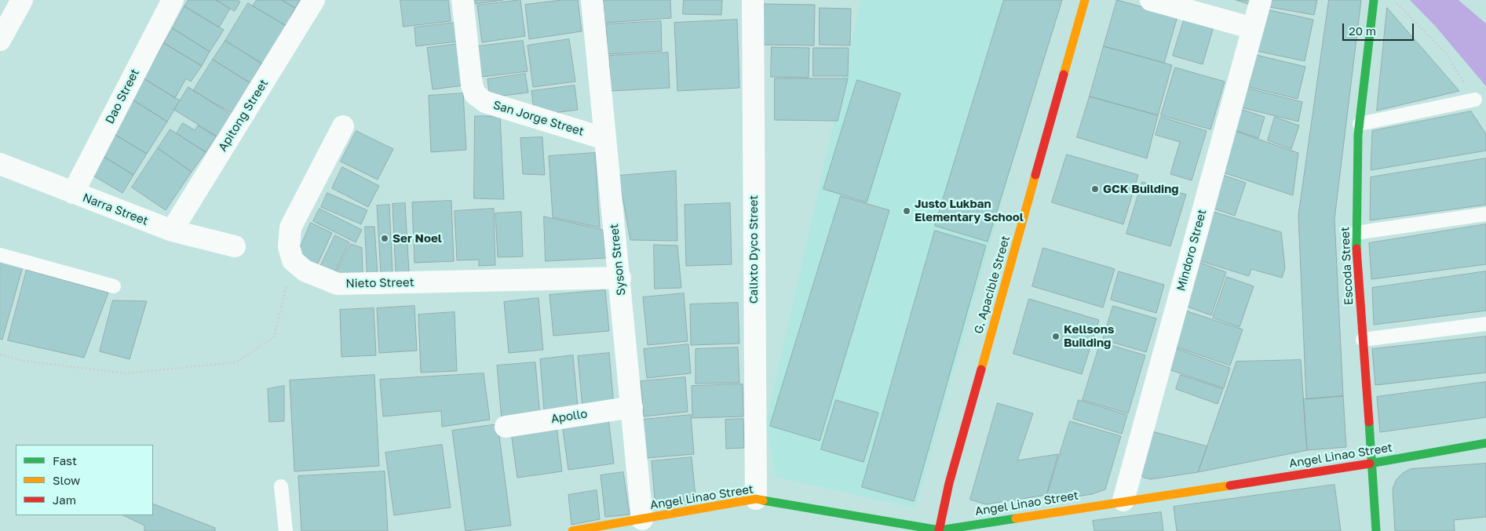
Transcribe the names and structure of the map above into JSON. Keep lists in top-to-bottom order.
{
  "streets": {
    "street": [
      "Dao Street",
      "Apitong Street",
      "San Jorge Street",
      "Narra Street",
      "Calixto Dyco Street",
      "Mindoro Street",
      "Syson Street",
      "Escoda Street",
      "Nieto Street",
      "G. Apacible Street",
      "Apollo",
      "Angel Linao Street"
    ]
  },
  "crossings": [
    ["Dao Street", "Narra Street"],
    ["Apitong Street", "Narra Street"],
    ["San Jorge Street", "Syson Street"],
    ["Calixto Dyco Street", "Angel Linao Street"],
    ["Mindoro Street", "Angel Linao Street"],
    ["Syson Street", "Nieto Street"],
    ["Syson Street", "Apollo"],
    ["Syson Street", "Angel Linao Street"],
    ["Escoda Street", "Angel Linao Street"],
    ["G. Apacible Street", "Angel Linao Street"]
  ],
  "places": [
    "GCK Building",
    "Justo Lukban Elementary School",
    "Ser Noel",
    "Kellsons Building"
  ],
  "legend": ["Fast", "Slow", "Jam"],
  "scale_bar": "20 m"
}
